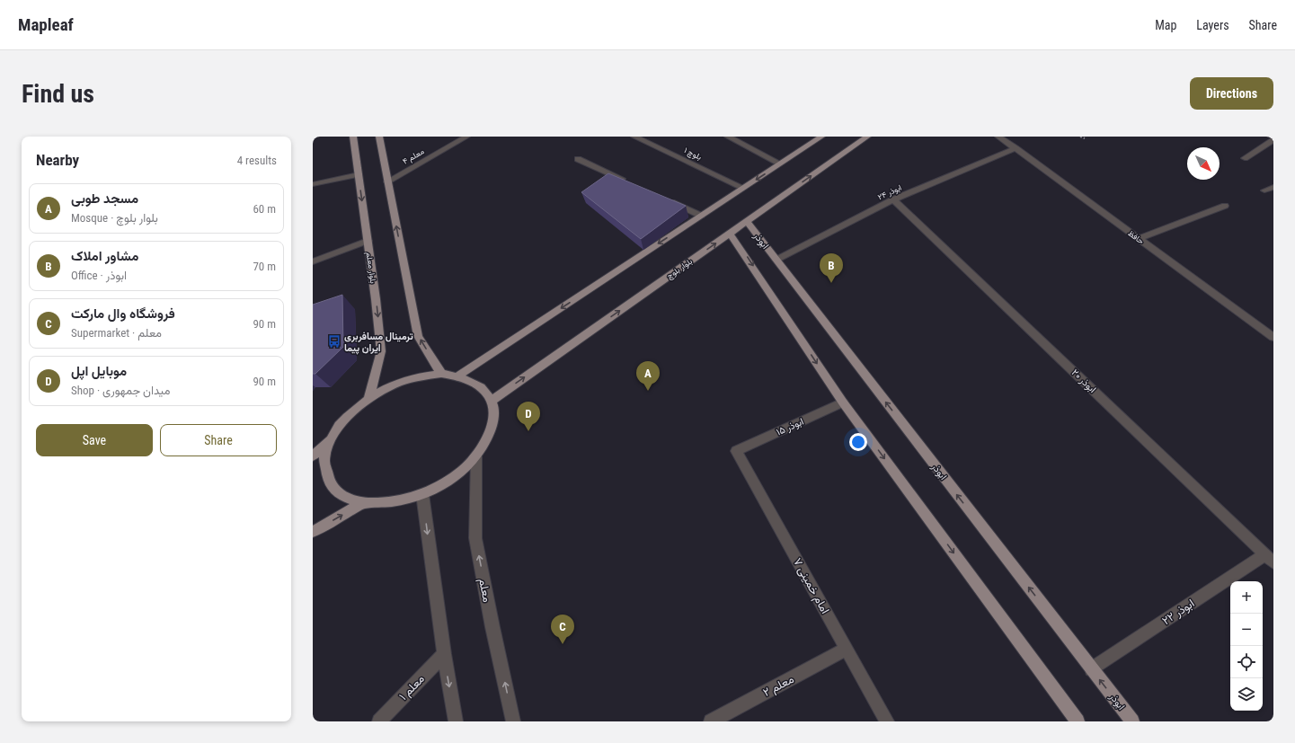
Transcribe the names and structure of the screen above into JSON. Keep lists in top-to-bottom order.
{
  "streets": {
    "main road": ["ابوذر", "بلوار معلم", "بلوار بلوچ"],
    "street": [
      "بلوچ ۱",
      "معلم ۴",
      "ابوذر ۲۴",
      "حافظ",
      "ابوذر ۲۰",
      "ابوذر ۱۵",
      "امام خمینی ۷",
      "معلم",
      "ابوذر ۲۲",
      "معلم ۲",
      "معلم ۱"
    ]
  },
  "crossings": [
    ["ابوذر ۲۴", "حافظ"],
    ["ابوذر ۲۴", "ابوذر"],
    ["ابوذر ۲۴", "ابوذر ۲۰"],
    ["ابوذر", "بلوار بلوچ"],
    ["ابوذر", "ابوذر ۲۲"],
    ["ابوذر ۲۰", "ابوذر ۲۲"],
    ["ابوذر ۱۵", "امام خمینی ۷"],
    ["امام خمینی ۷", "معلم ۲"]
  ],
  "places": {
    "bus stop": ["ترمینال مسافربری ایران پیما"]
  },
  "north": "bottom right",
  "page": {
    "header": "Mapleaf",
    "nav": ["Map", "Layers", "Share"],
    "buttons": [
      "Directions",
      ["Save", "Share"]
    ],
    "title": "Find us",
    "heading": ["Nearby", "4 results"],
    "list": [
      {
        "mark": "A",
        "name": "مسجد طوبی",
        "note": "Mosque · بلوار بلوچ",
        "value": "60 m"
      },
      {
        "mark": "B",
        "name": "مشاور املاک",
        "note": "Office · ابوذر",
        "value": "70 m"
      },
      {
        "mark": "C",
        "name": "فروشگاه وال مارکت",
        "note": "Supermarket · معلم",
        "value": "90 m"
      },
      {
        "mark": "D",
        "name": "موبایل اپل",
        "note": "Shop · میدان جمهوری",
        "value": "90 m"
      }
    ],
    "pins": [
      "B",
      "A",
      "D",
      "C"
    ],
    "map_buttons": ["+", "−"]
  }
}
